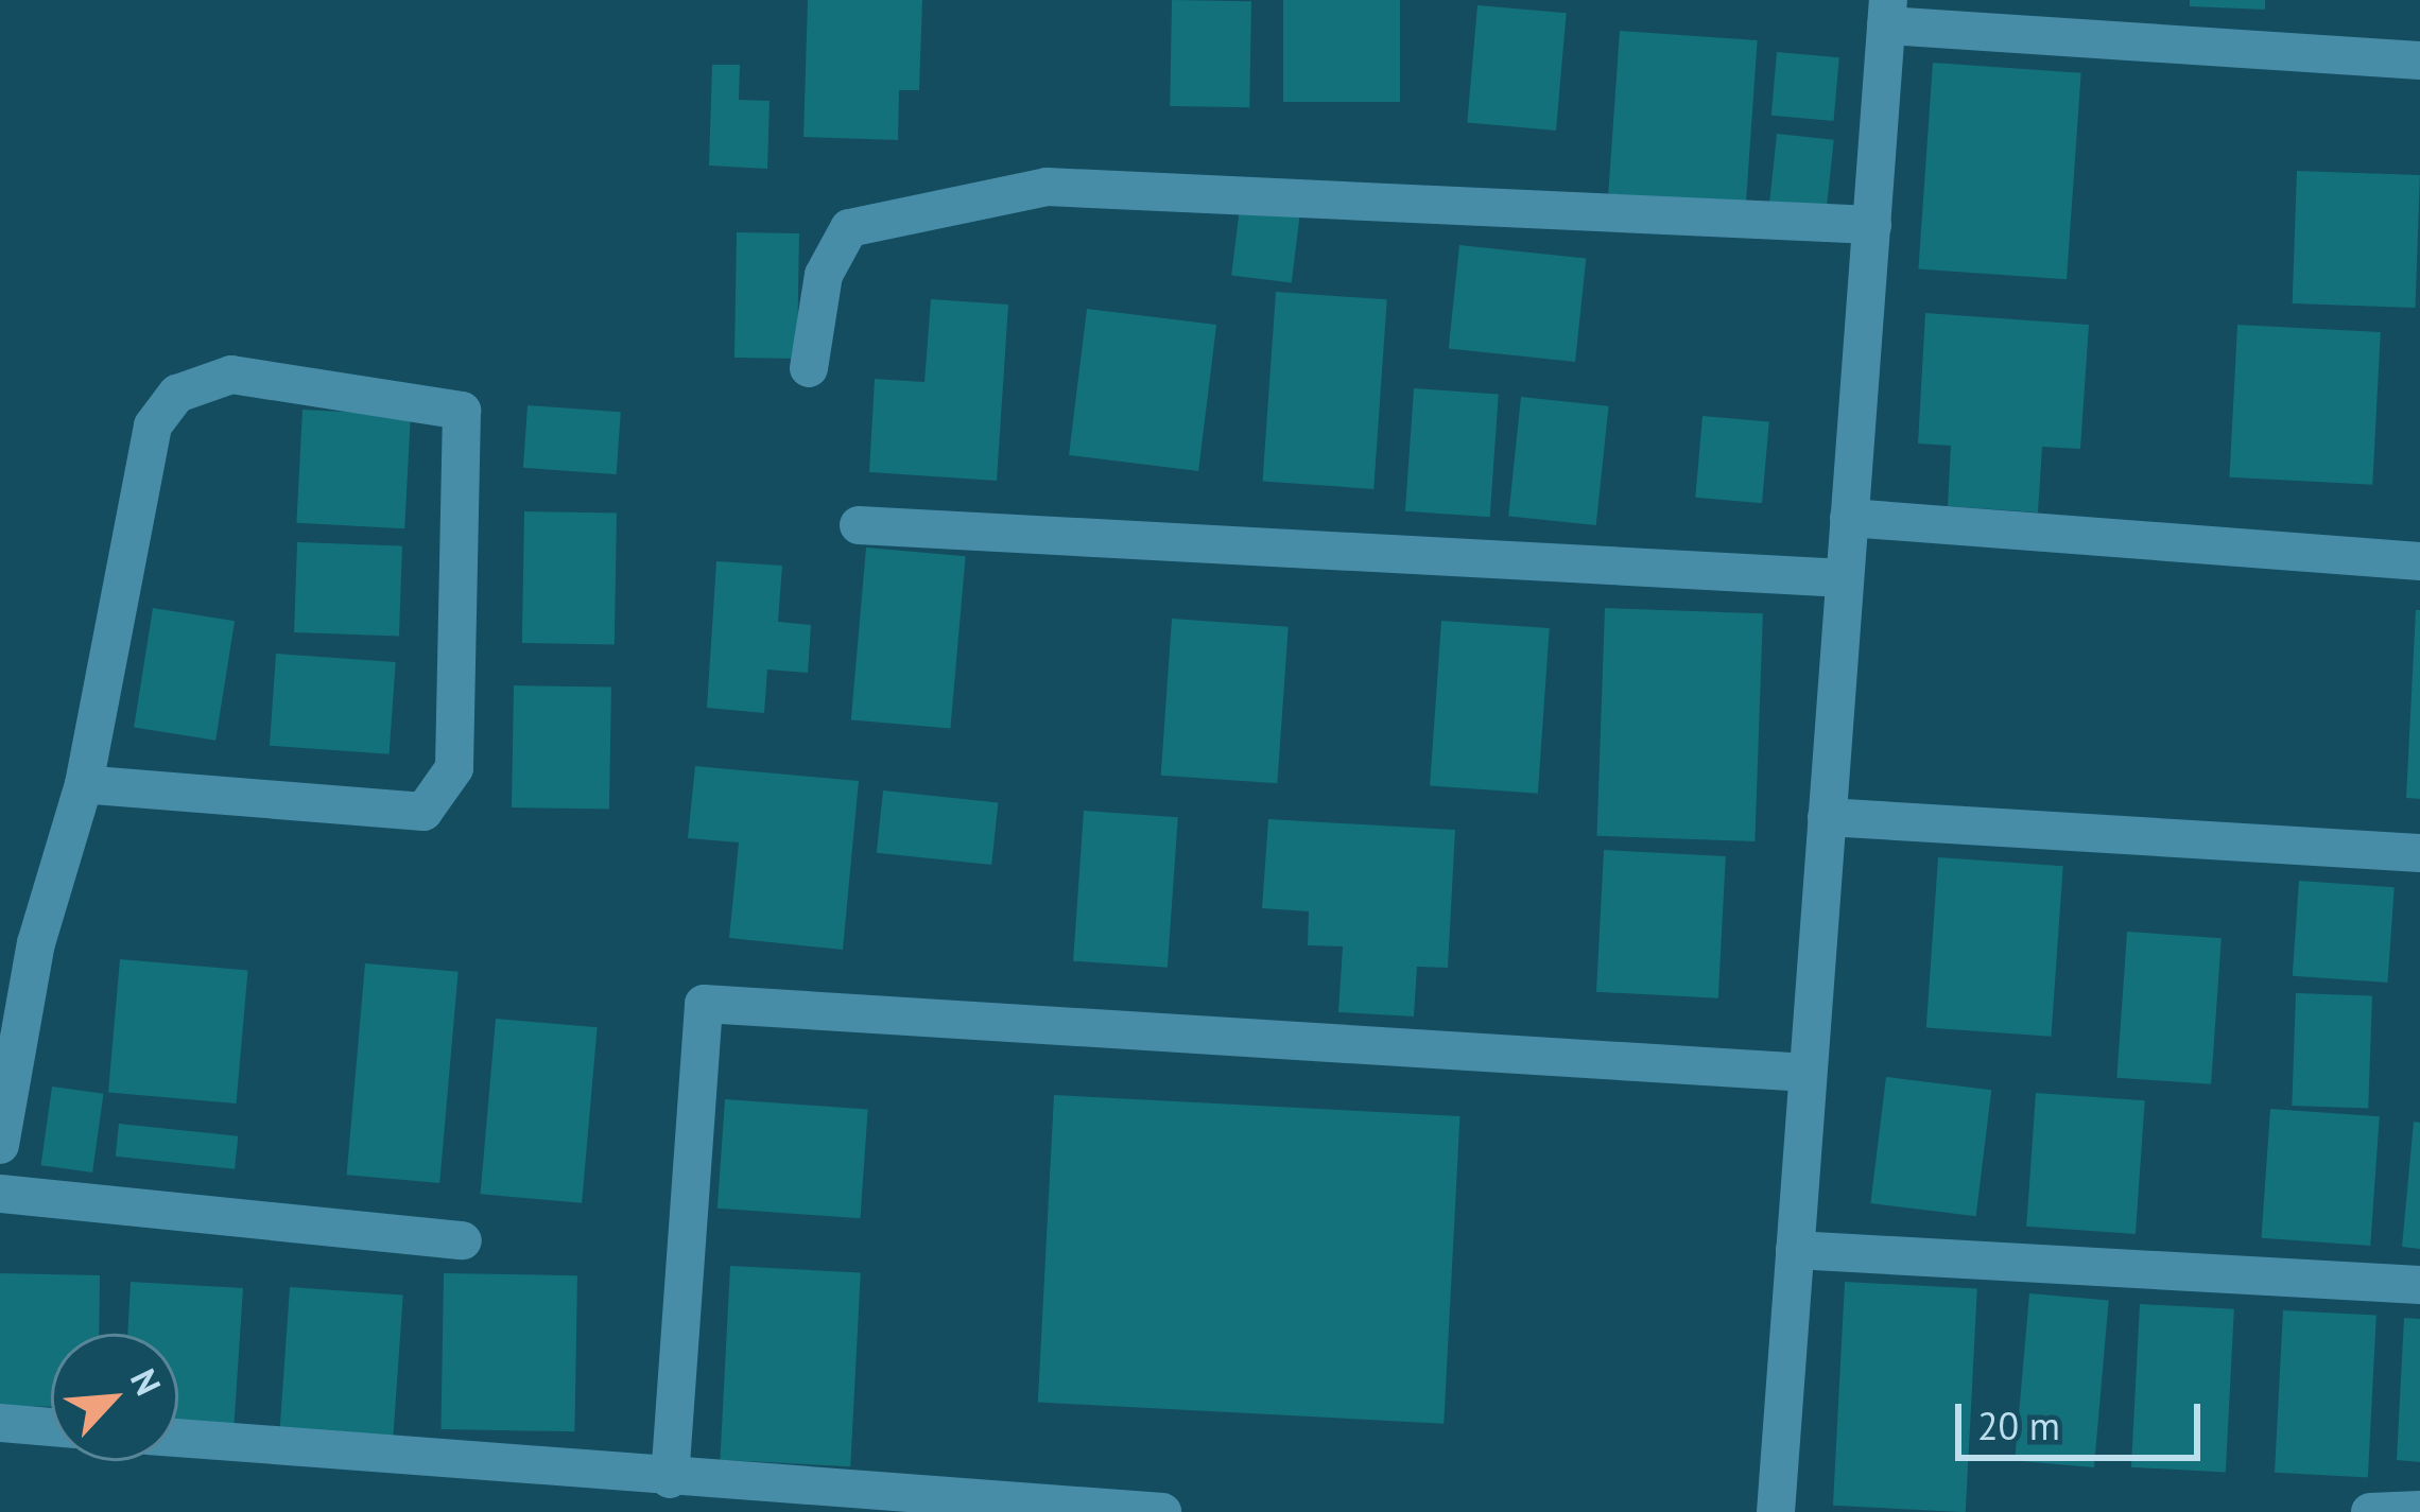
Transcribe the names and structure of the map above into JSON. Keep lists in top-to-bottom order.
{
  "scale_bar": "20 m",
  "north": "top right"
}
